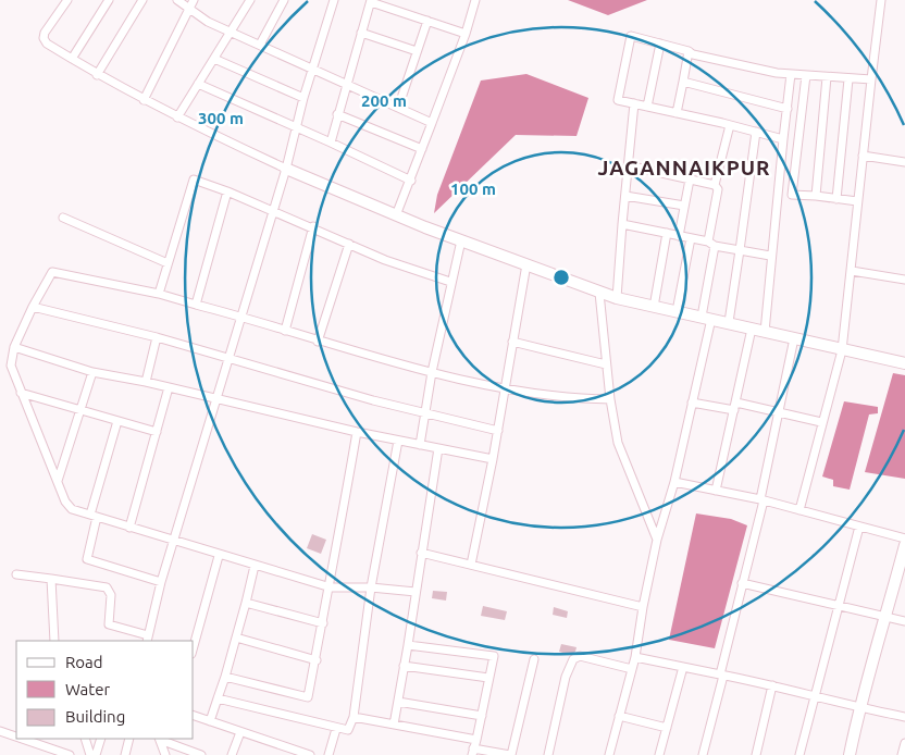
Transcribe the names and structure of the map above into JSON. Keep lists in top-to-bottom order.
{
  "districts": ["JAGANNAIKPUR"],
  "legend": ["Road", "Water", "Building"],
  "rings": ["200 m", "300 m", "100 m"]
}
